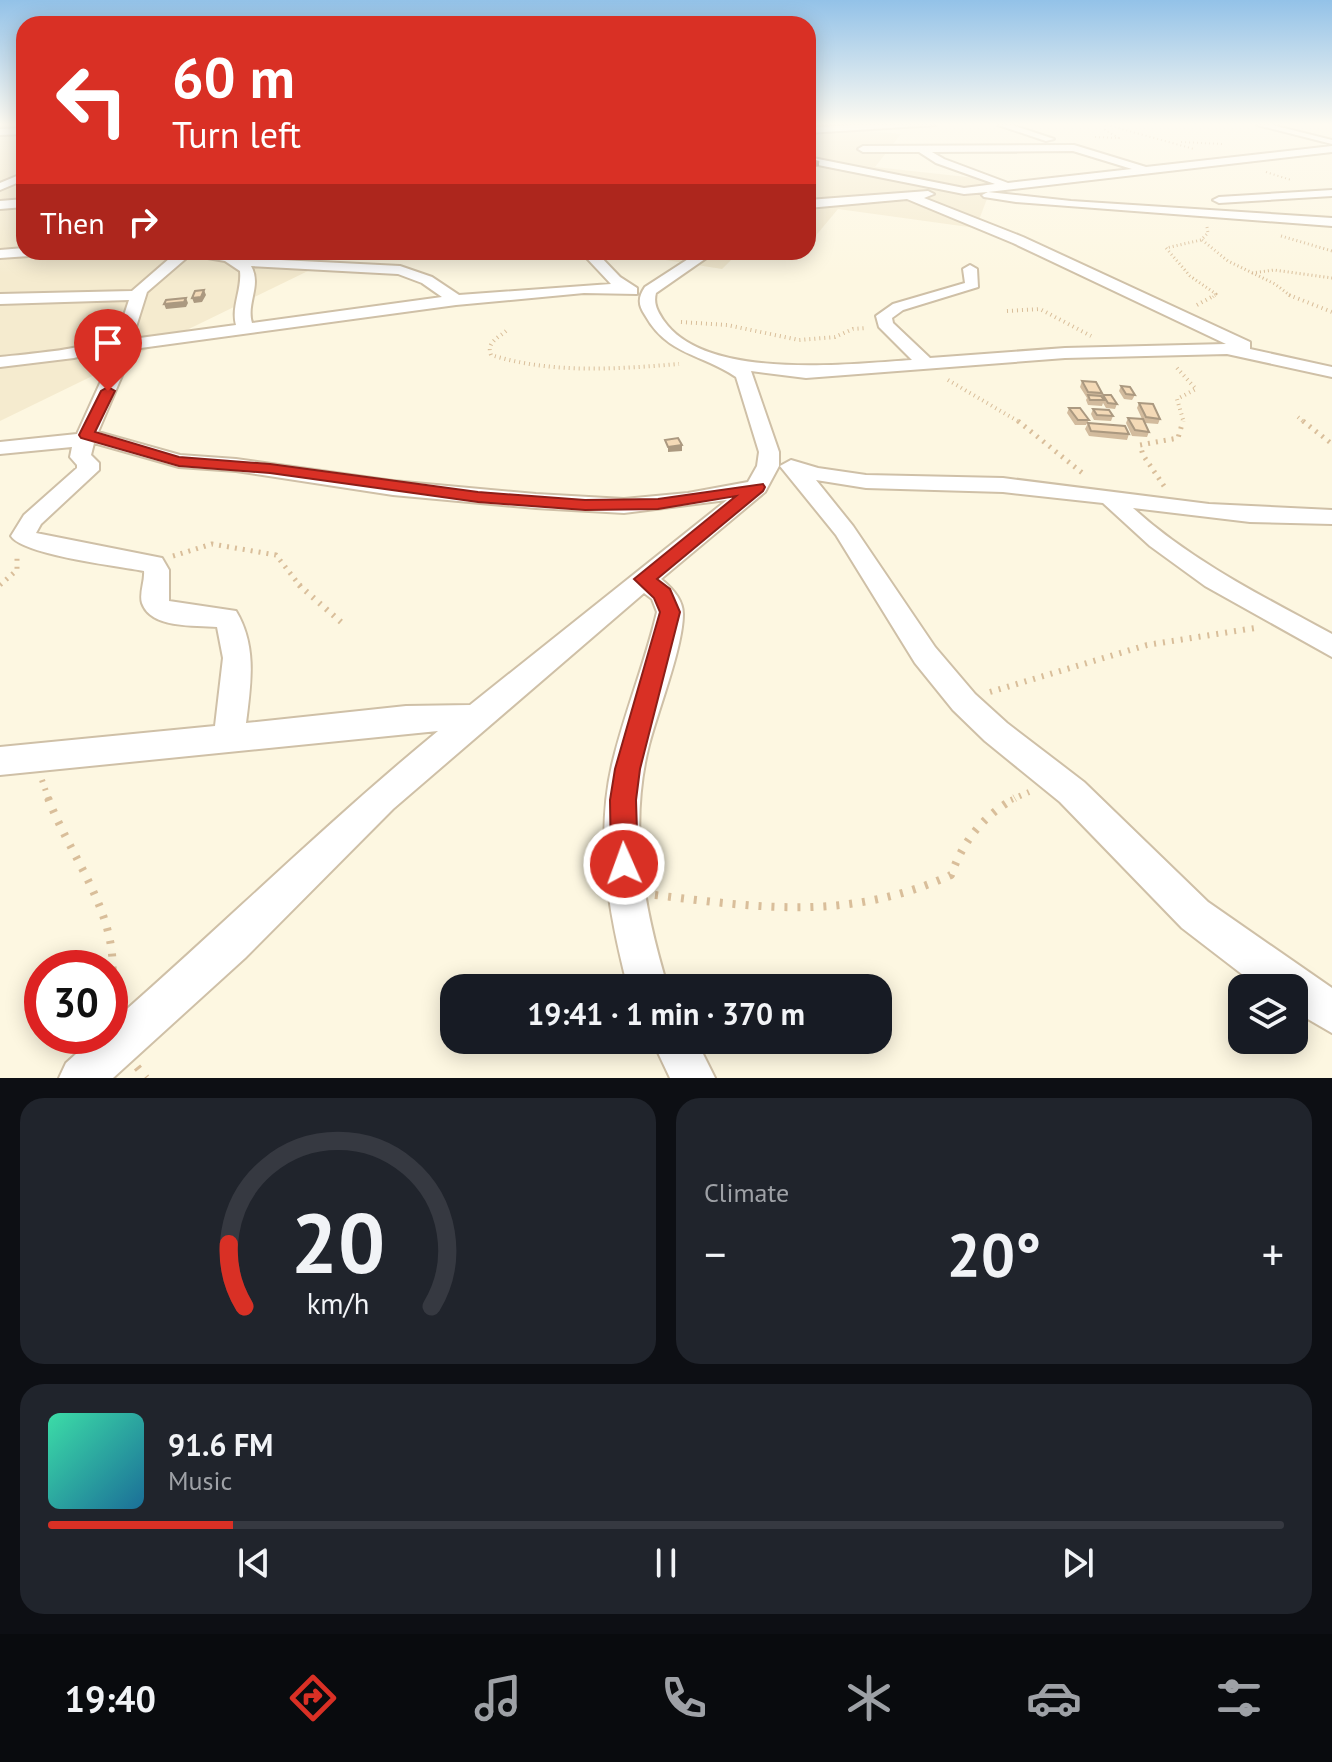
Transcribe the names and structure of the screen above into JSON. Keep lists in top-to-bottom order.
{
  "page": {
    "turn": ["60 m", "Turn left"],
    "then": "Then",
    "limit": "30",
    "trip": "19:41 · 1 min · 370 m",
    "tile": "Climate",
    "heat": ["−", "20°", "+"],
    "song": ["91.6 FM", "Music"],
    "tabs": "19:40",
    "gauge": ["20", "km/h"]
  }
}
